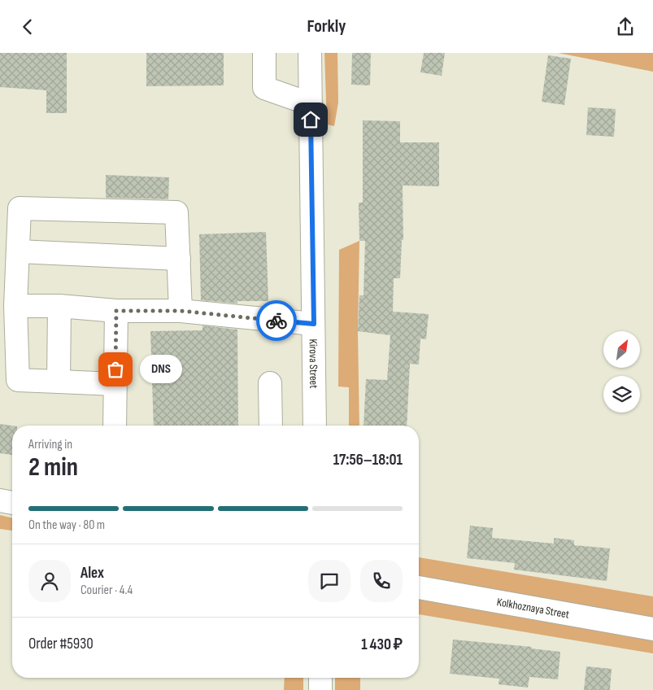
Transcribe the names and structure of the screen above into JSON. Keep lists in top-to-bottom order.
{
  "streets": {
    "main road": ["Kirova Street", "Kolkhoznaya Street"]
  },
  "places": ["DNS"],
  "north": "top right",
  "page": {
    "header": "Forkly",
    "bubble": "DNS",
    "heading": ["2 min", "Arriving in", "17:56–18:01"],
    "panel": [
      "Alex",
      "Courier · 4.4",
      "Order #5930",
      "1 430 ₽"
    ],
    "bar": "On the way · 80 m"
  }
}
